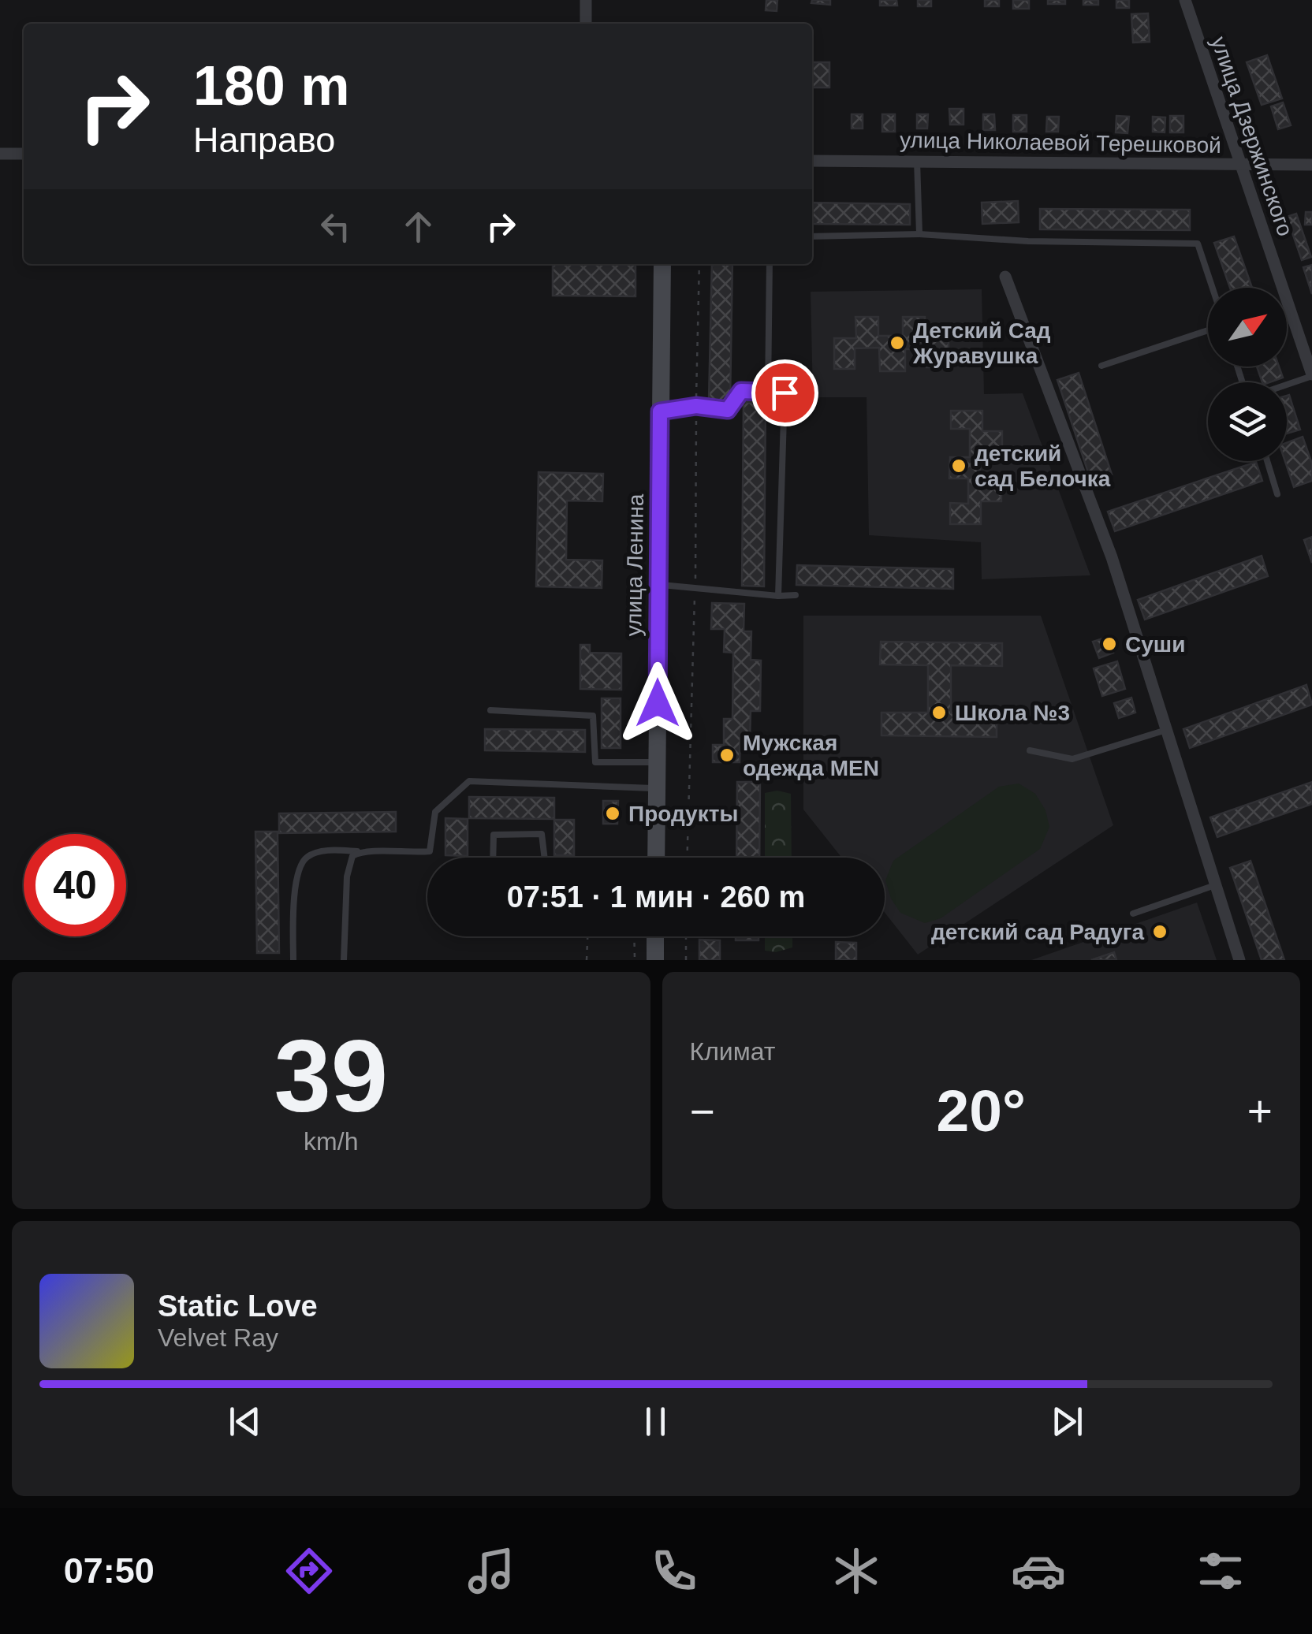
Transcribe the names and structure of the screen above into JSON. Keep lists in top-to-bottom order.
{
  "streets": {
    "street": ["улица Дзержинского", "улица Николаевой Терешковой", "улица Ленина"]
  },
  "crossings": [
    ["улица Дзержинского", "улица Николаевой Терешковой"]
  ],
  "places": [
    "Детский Сад Журавушка",
    "детский сад Белочка",
    "Суши",
    "Школа №3",
    "Мужская одежда MEN",
    "Продукты",
    "детский сад Радуга"
  ],
  "north": "top right",
  "page": {
    "turn": ["180 m", "Направо"],
    "limit": "40",
    "trip": "07:51 · 1 мин · 260 m",
    "tile": [
      ["39", "km/h"],
      "Климат"
    ],
    "heat": ["−", "20°", "+"],
    "song": ["Static Love", "Velvet Ray"],
    "tabs": "07:50"
  }
}
